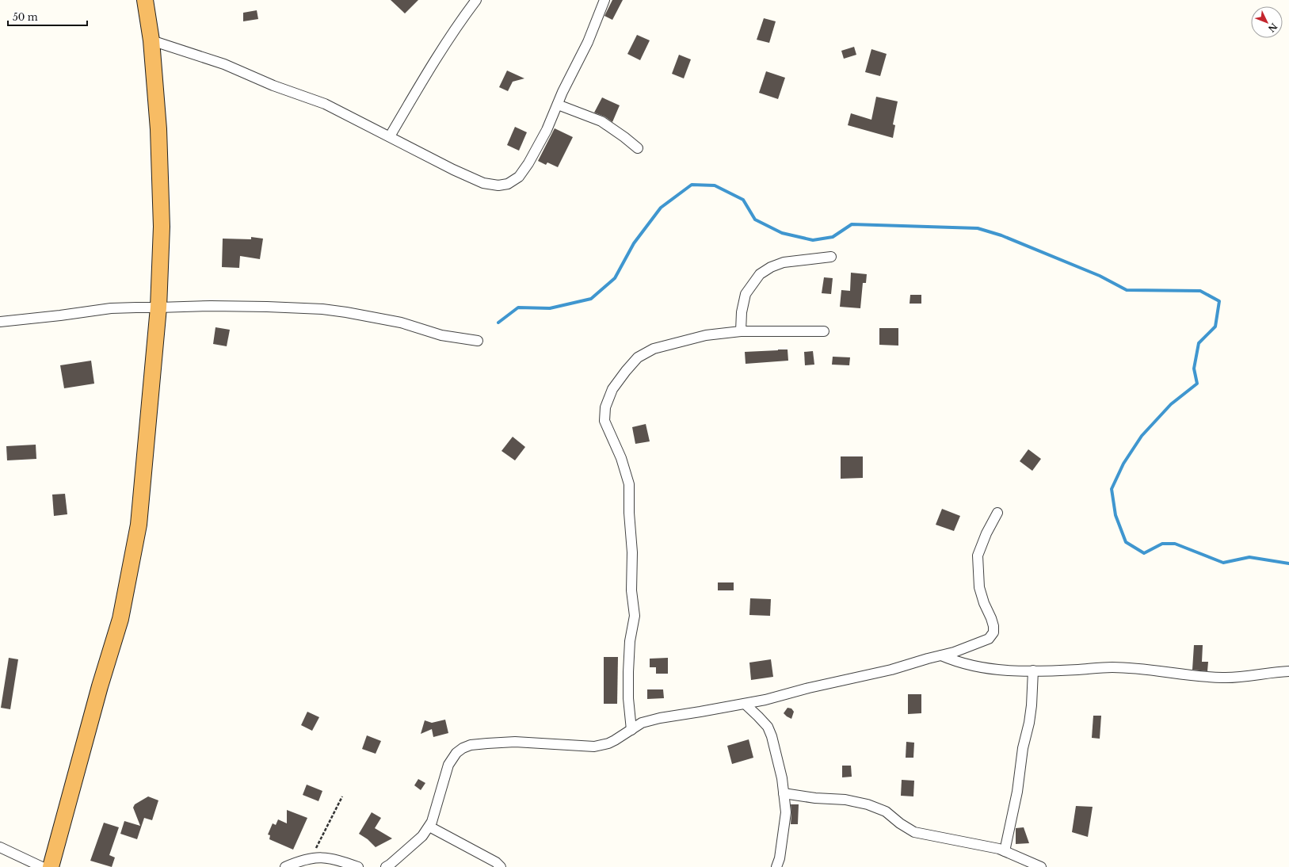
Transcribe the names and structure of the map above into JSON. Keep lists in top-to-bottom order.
{
  "scale_bar": "50 m",
  "north": "bottom right"
}
